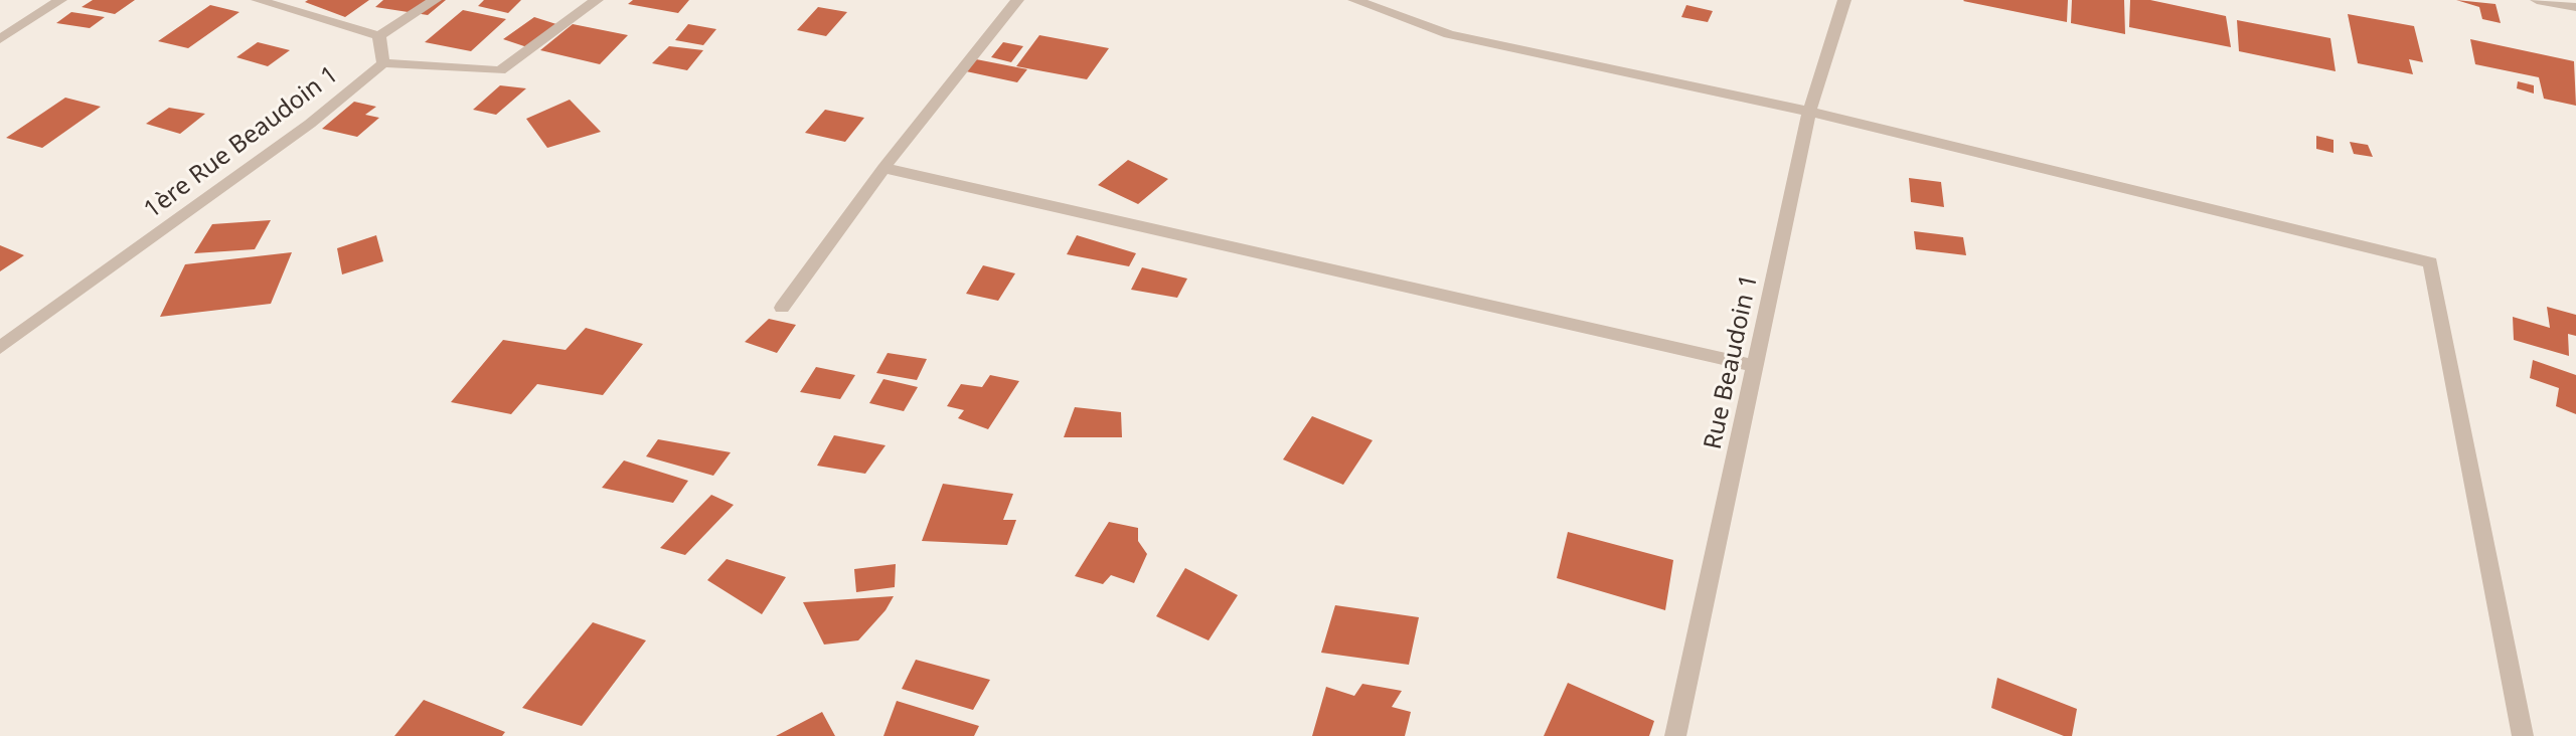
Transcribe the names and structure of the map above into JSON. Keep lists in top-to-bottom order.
{
  "streets": {
    "street": ["1ère Rue Beaudoin 1", "Rue Beaudoin 1"]
  }
}
